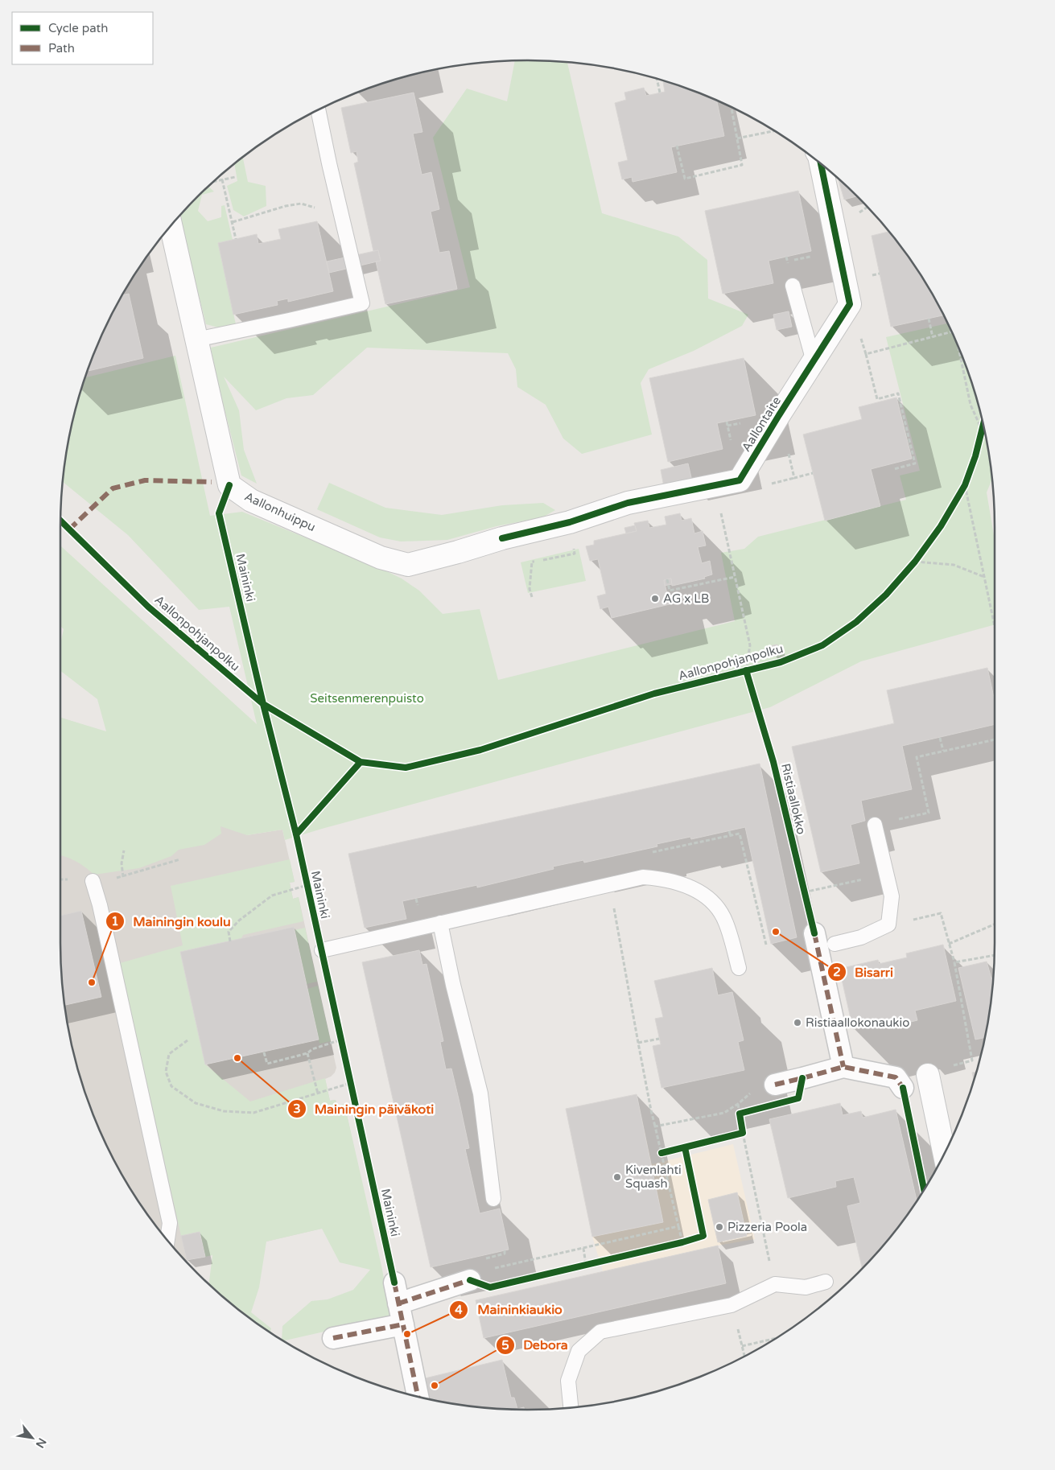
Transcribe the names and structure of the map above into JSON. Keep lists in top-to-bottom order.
{
  "streets": {
    "street": ["Aallontaite", "Aallonhuippu"],
    "cycle path": ["Maininki", "Aallonpohjanpolku"]
  },
  "crossings": [
    ["Aallontaite", "Aallonhuippu"]
  ],
  "parks": ["Seitsenmerenpuisto"],
  "places": [
    "AG x LB",
    "Bisarri",
    "Mainingin koulu",
    "Ristiaallokonaukio",
    "Mainingin päiväkoti",
    "Kivenlahti Squash",
    "Pizzeria Poola",
    "Maininkiaukio",
    "Debora"
  ],
  "legend": ["Cycle path", "Path"],
  "north": "bottom right"
}
